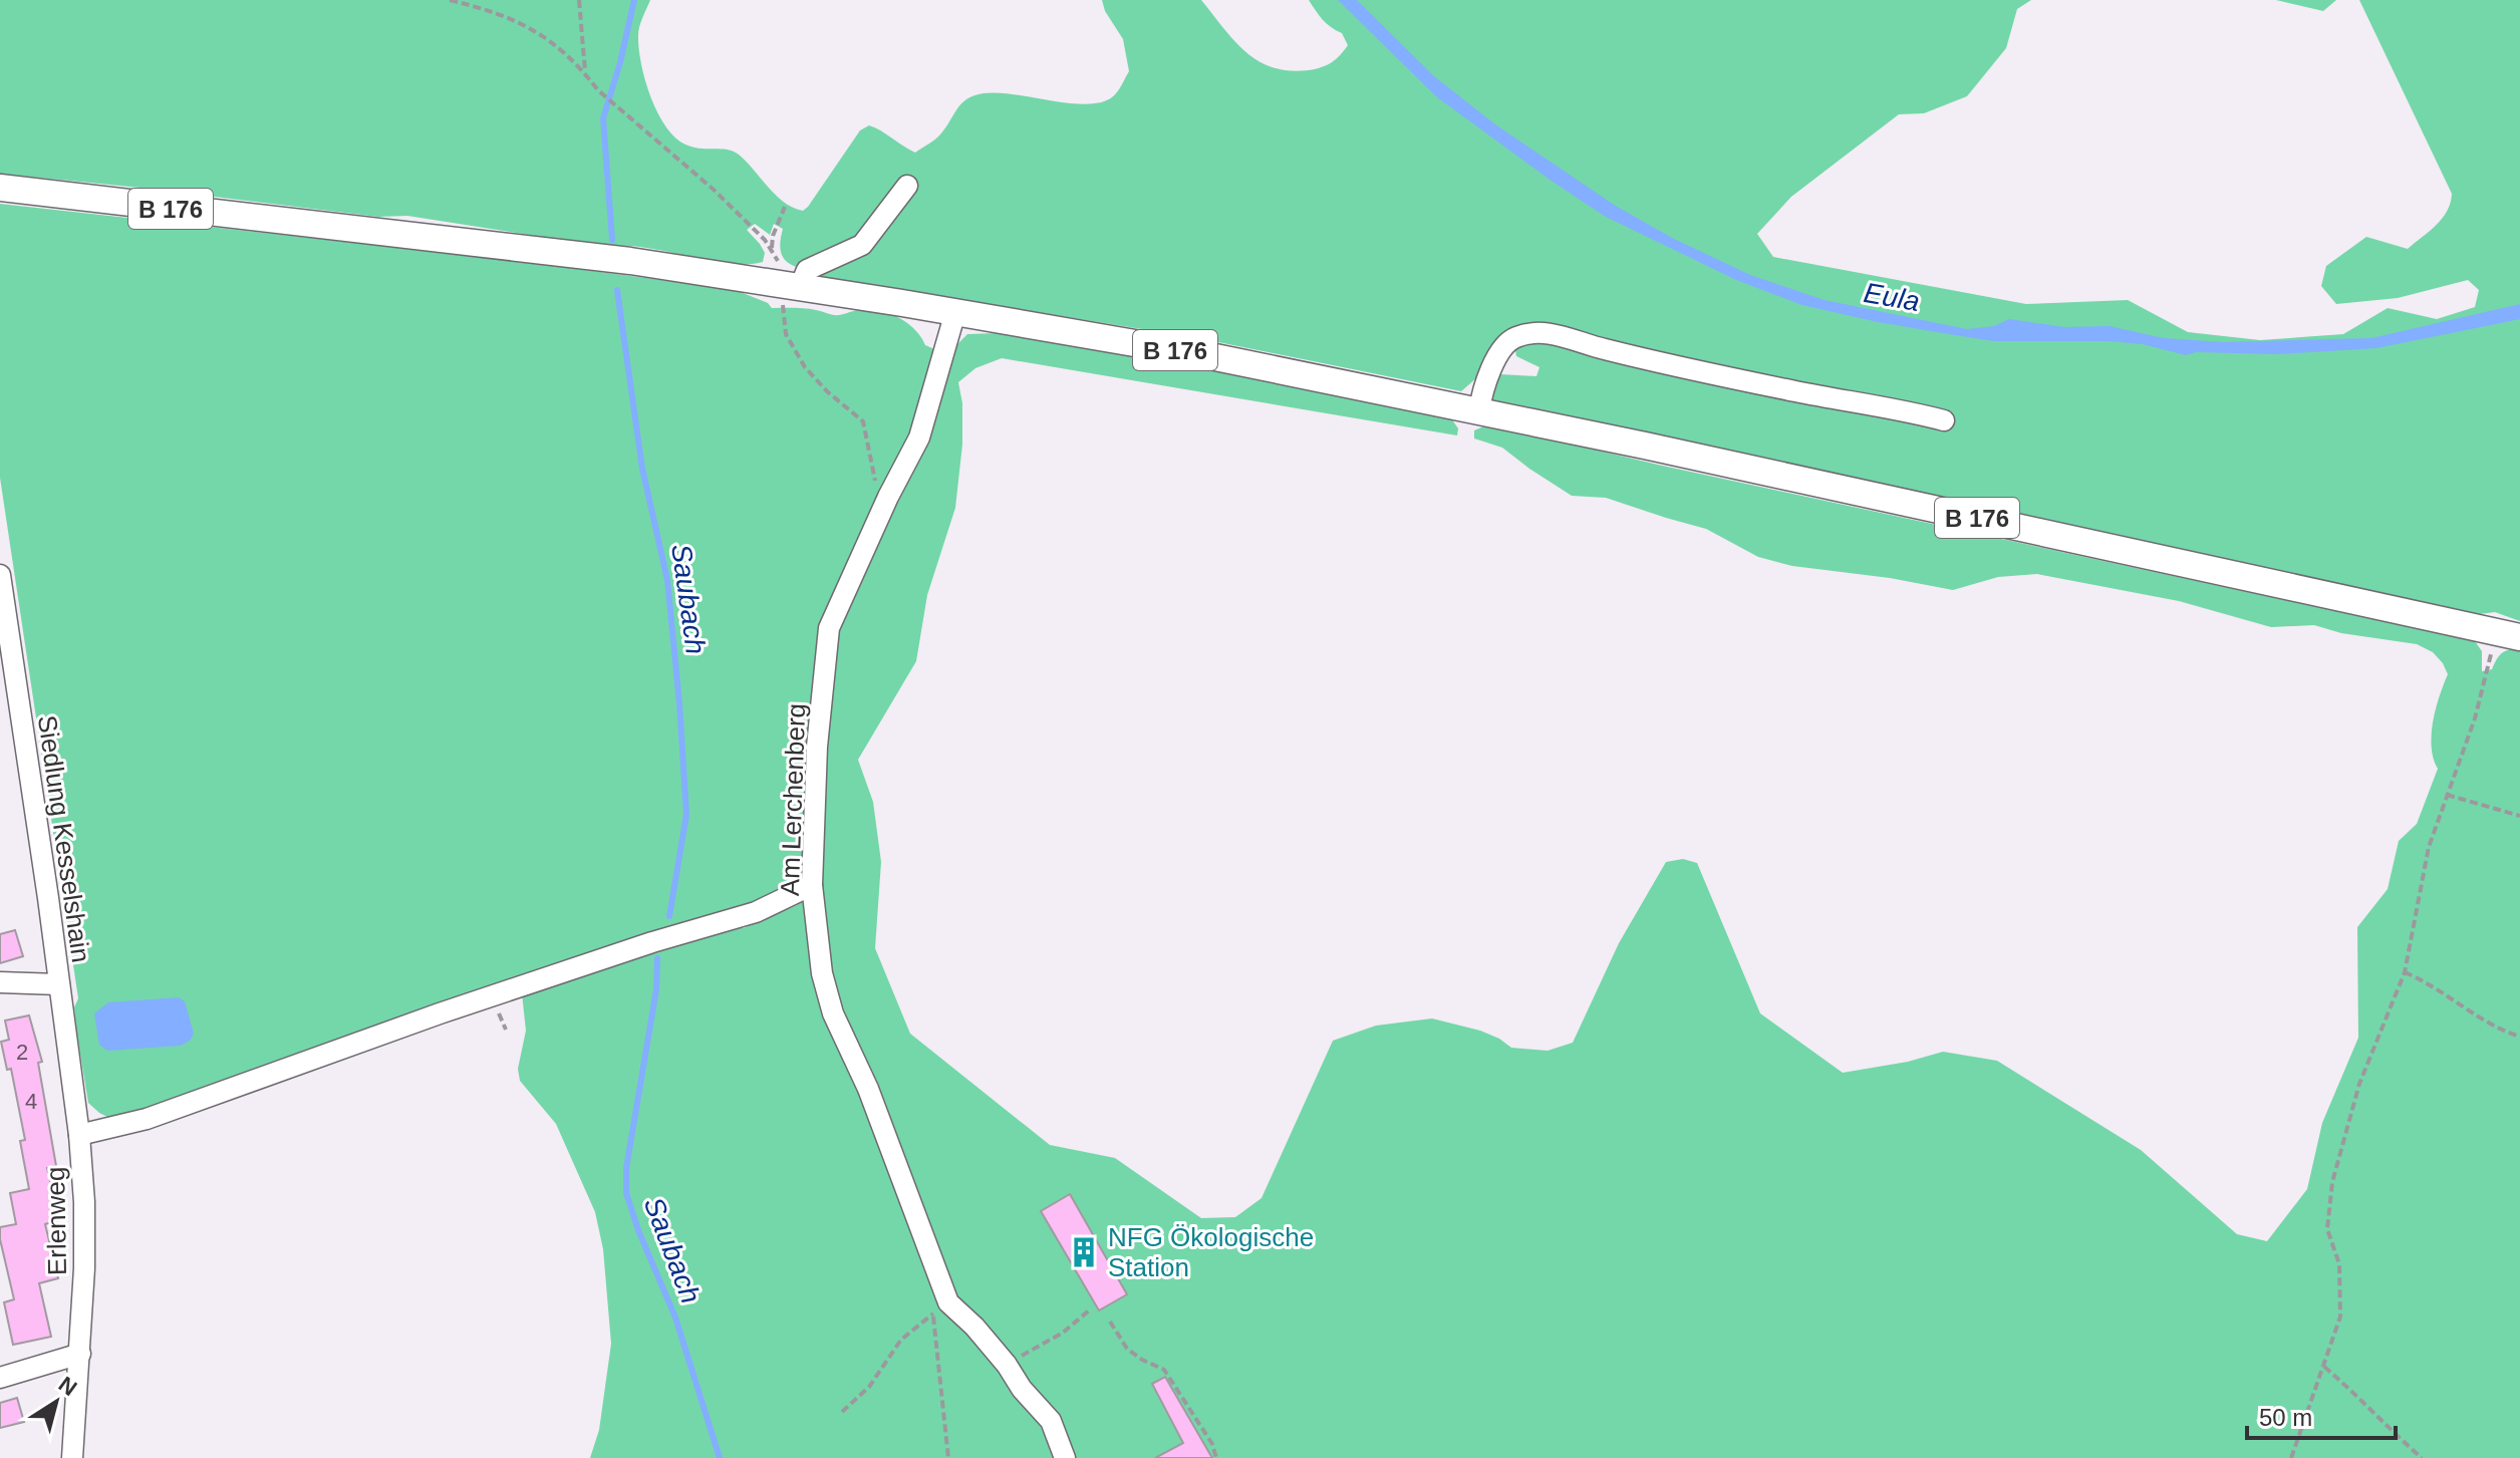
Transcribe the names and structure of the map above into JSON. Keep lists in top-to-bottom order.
{
  "streets": {
    "main road": ["B 176"],
    "street": ["Am Lerchenberg", "Siedlung Kesselshain", "Erlenweg"]
  },
  "crossings": [
    ["B 176", "Am Lerchenberg"],
    ["Siedlung Kesselshain", "Erlenweg"]
  ],
  "water": ["Eula", "Saubach"],
  "places": {
    "building": ["NFG Ökologische Station"]
  },
  "house_numbers": ["2", "4"],
  "scale_bar": "50 m",
  "north": "top right"
}
